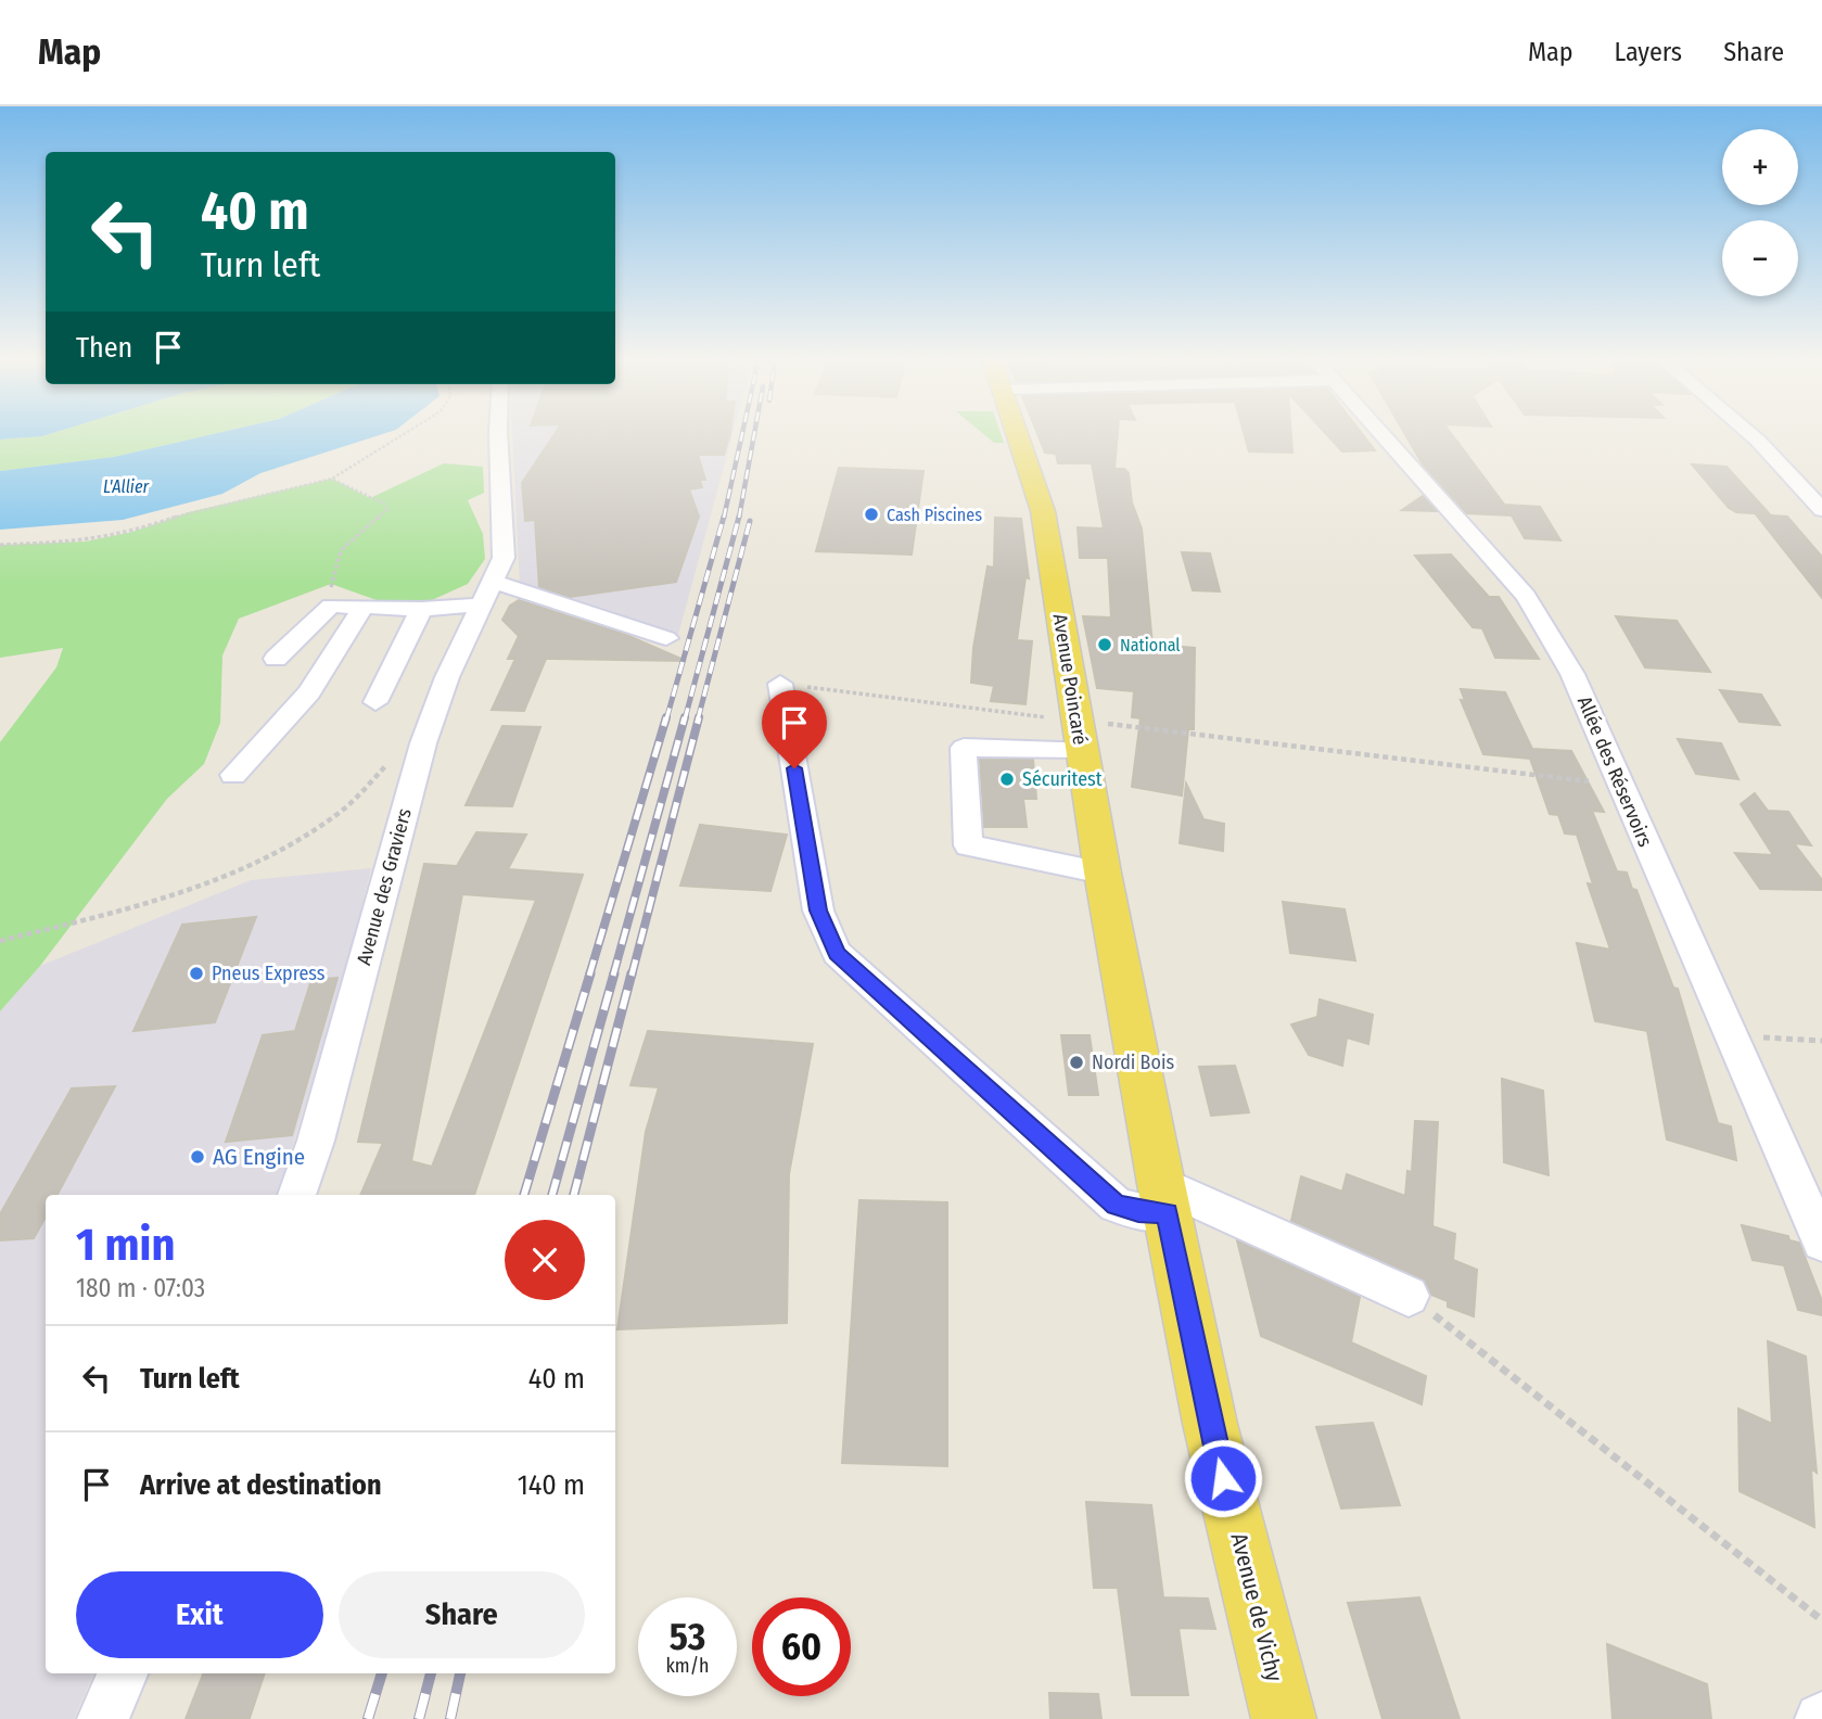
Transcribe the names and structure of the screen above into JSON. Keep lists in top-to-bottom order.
{
  "streets": {
    "main road": ["Avenue Poincaré", "Avenue de Vichy"],
    "street": ["Allée des Réservoirs", "Avenue des Graviers"]
  },
  "crossings": [
    ["Avenue Poincaré", "Avenue de Vichy"]
  ],
  "water": ["L'Allier"],
  "places": [
    "Cash Piscines",
    "National",
    "Sécuritest",
    "Pneus Express",
    "Nordi Bois",
    "AG Engine"
  ],
  "page": {
    "header": "Map",
    "nav": ["Map", "Layers", "Share"],
    "map_buttons": ["+", "−"],
    "turn": ["40 m", "Turn left"],
    "then": "Then",
    "heading": ["1 min", "180 m · 07:03"],
    "list": [
      {
        "name": "Turn left",
        "value": "40 m"
      },
      {
        "name": "Arrive at destination",
        "value": "140 m"
      }
    ],
    "buttons": ["Exit", "Share"],
    "speed": "53 km/h",
    "limit": "60"
  }
}
